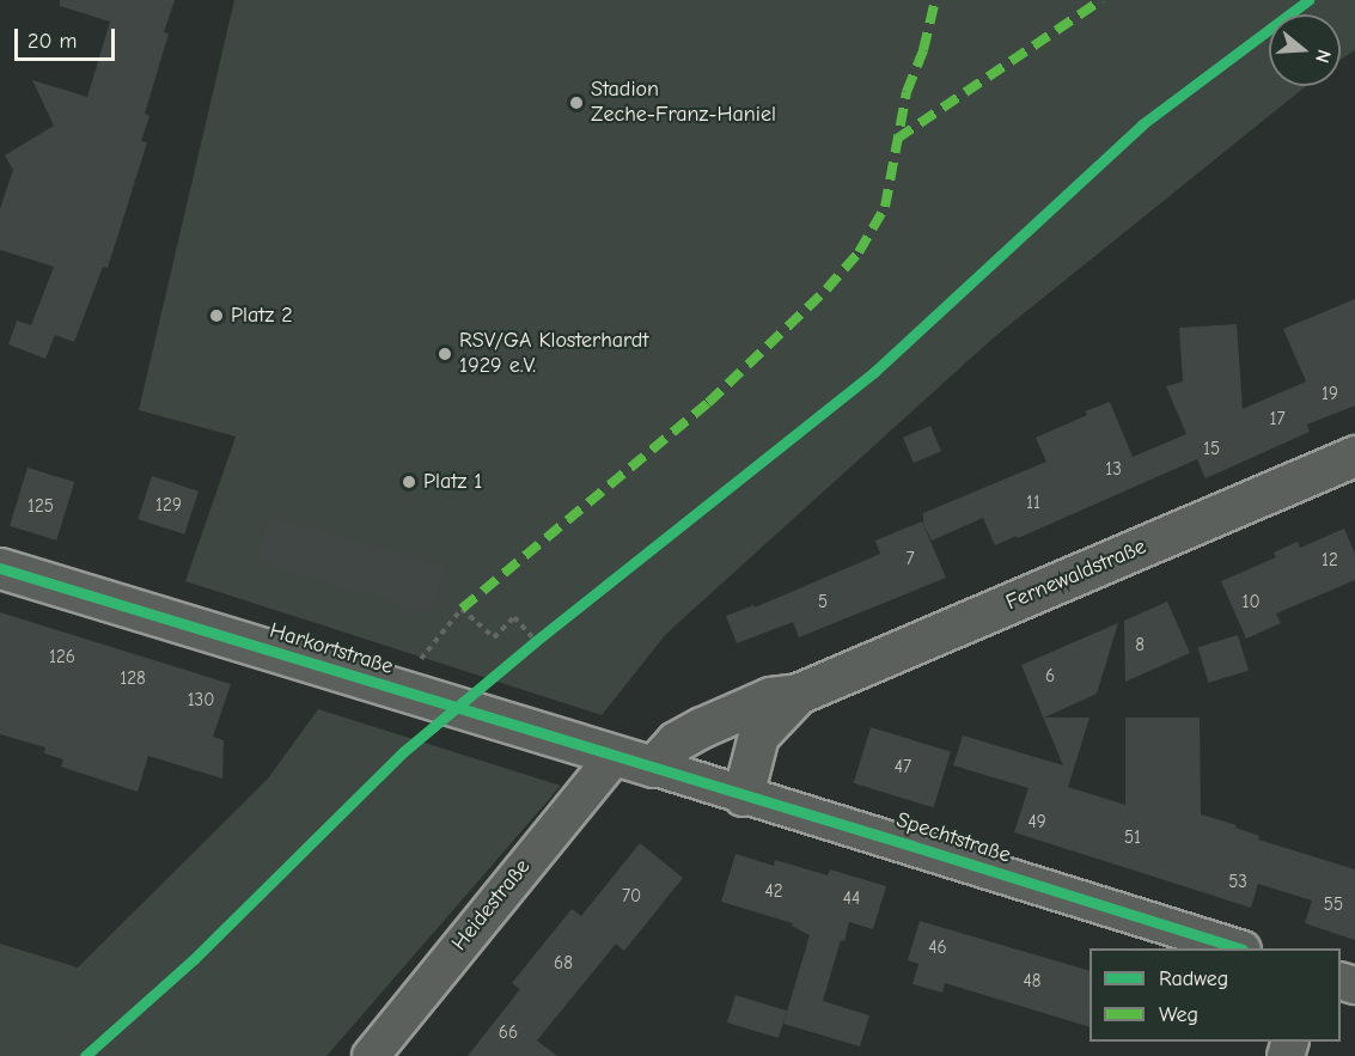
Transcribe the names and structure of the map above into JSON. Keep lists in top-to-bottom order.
{
  "streets": {
    "street": [
      "Fernewaldstraße",
      "Harkortstraße",
      "Spechtstraße",
      "Heidestraße"
    ]
  },
  "crossings": [
    ["Fernewaldstraße", "Harkortstraße"],
    ["Fernewaldstraße", "Spechtstraße"],
    ["Harkortstraße", "Spechtstraße"],
    ["Harkortstraße", "Heidestraße"]
  ],
  "places": [
    "Stadion Zeche-Franz-Haniel",
    "Platz 2",
    "RSV/GA Klosterhardt 1929 e.V.",
    "Platz 1"
  ],
  "house_numbers": [
    "19",
    "17",
    "15",
    "13",
    "11",
    "129",
    "125",
    "7",
    "12",
    "5",
    "10",
    "8",
    "126",
    "6",
    "128",
    "130",
    "47",
    "49",
    "51",
    "53",
    "42",
    "70",
    "44",
    "55",
    "46",
    "68",
    "48",
    "66"
  ],
  "legend": ["Radweg", "Weg"],
  "scale_bar": "20 m",
  "north": "right"
}
